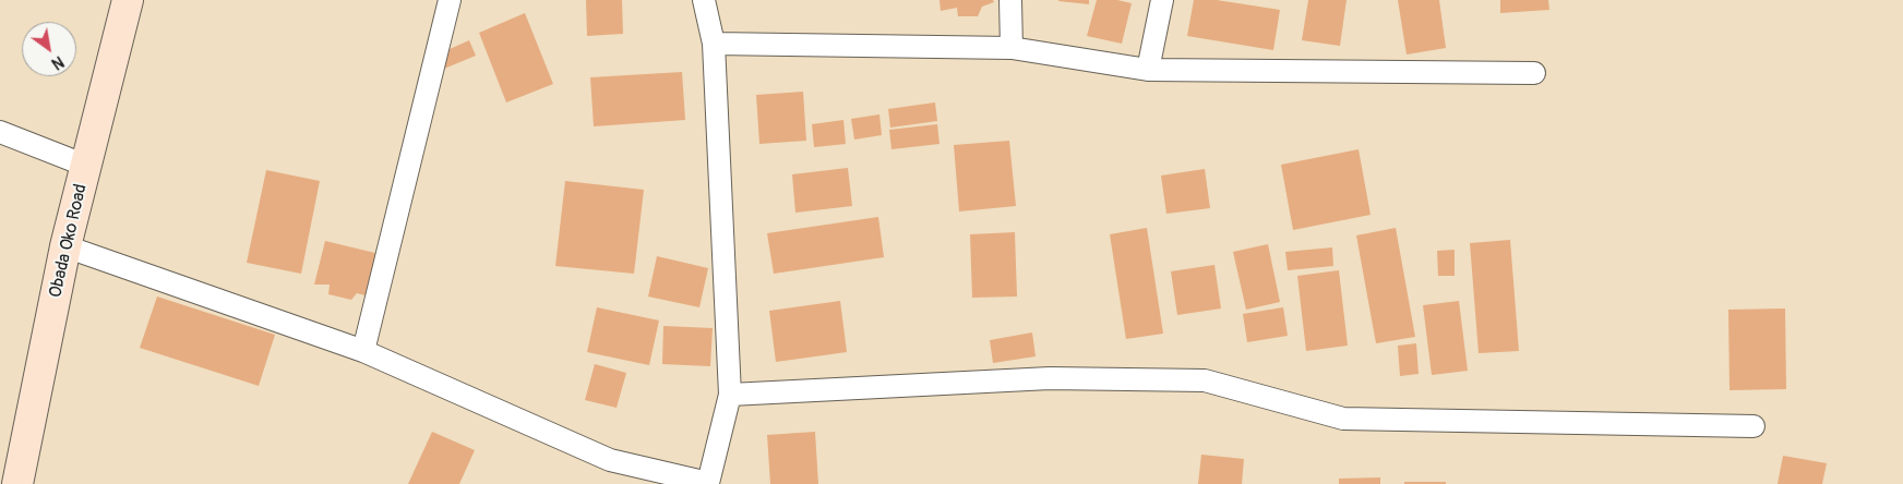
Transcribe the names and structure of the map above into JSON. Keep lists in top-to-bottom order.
{
  "streets": {
    "main road": ["Obada Oko Road"]
  },
  "north": "bottom right"
}
